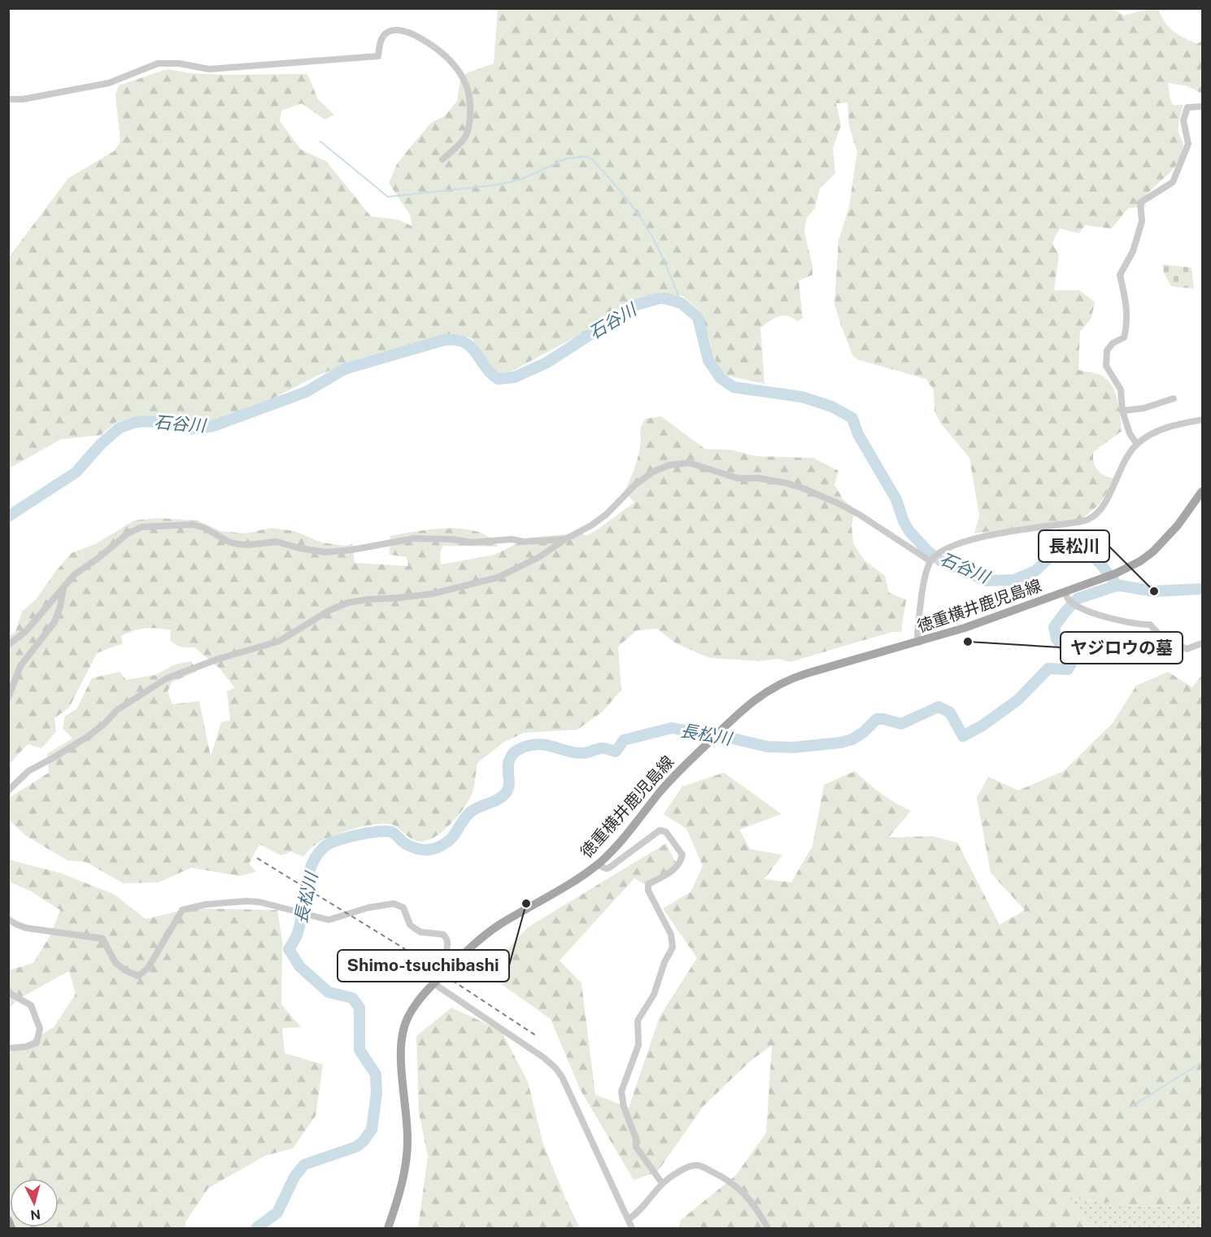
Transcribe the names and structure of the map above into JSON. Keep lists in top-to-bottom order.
{
  "streets": {
    "main road": ["徳重横井鹿児島線"]
  },
  "water": ["石谷川", "長松川"],
  "places": ["長松川", "ヤジロウの墓", "Shimo-tsuchibashi"],
  "north": "bottom"
}
